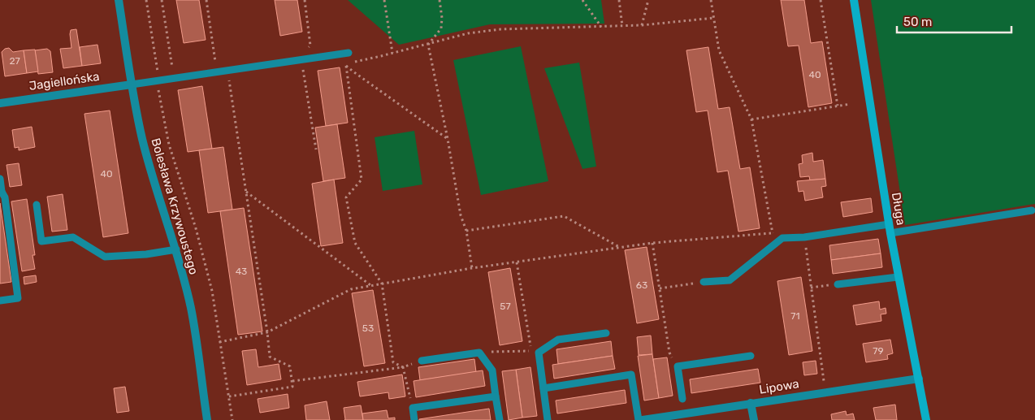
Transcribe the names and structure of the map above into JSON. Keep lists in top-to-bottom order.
{
  "streets": {
    "street": [
      "Jagiellońska",
      "Bolesława Krzywoustego",
      "Długa",
      "Lipowa"
    ]
  },
  "crossings": [
    ["Jagiellońska", "Bolesława Krzywoustego"],
    ["Długa", "Lipowa"]
  ],
  "house_numbers": [
    "27",
    "40",
    "40",
    "43",
    "63",
    "57",
    "71",
    "53",
    "79"
  ],
  "scale_bar": "50 m"
}
